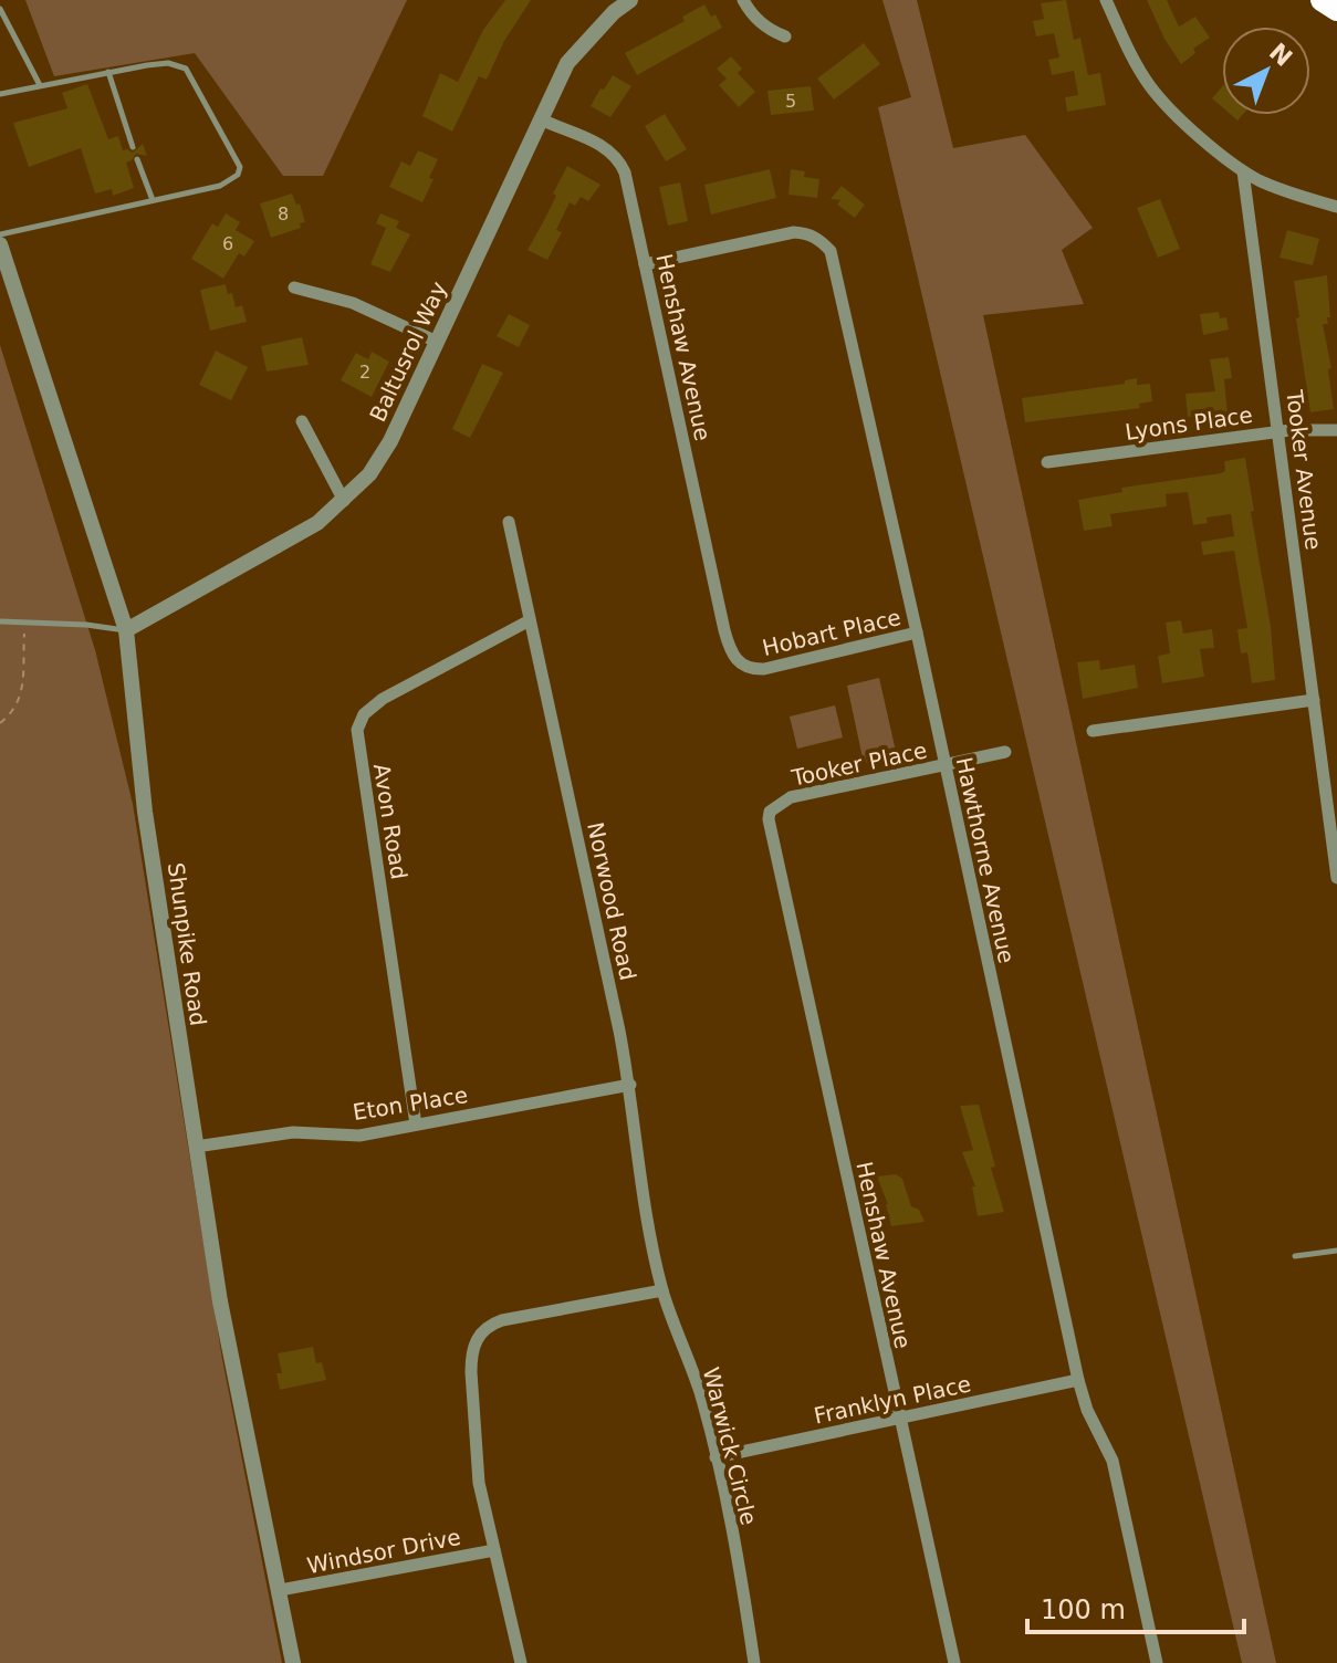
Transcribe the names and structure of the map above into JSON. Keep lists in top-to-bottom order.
{
  "streets": {
    "street": [
      "Henshaw Avenue",
      "Baltusrol Way",
      "Lyons Place",
      "Tooker Avenue",
      "Hobart Place",
      "Tooker Place",
      "Avon Road",
      "Hawthorne Avenue",
      "Norwood Road",
      "Shunpike Road",
      "Eton Place",
      "Franklyn Place",
      "Warwick Circle",
      "Windsor Drive"
    ]
  },
  "crossings": [
    ["Henshaw Avenue", "Baltusrol Way"],
    ["Henshaw Avenue", "Hobart Place"],
    ["Henshaw Avenue", "Tooker Place"],
    ["Henshaw Avenue", "Hawthorne Avenue"],
    ["Henshaw Avenue", "Franklyn Place"],
    ["Baltusrol Way", "Shunpike Road"],
    ["Lyons Place", "Tooker Avenue"],
    ["Hobart Place", "Hawthorne Avenue"],
    ["Tooker Place", "Hawthorne Avenue"],
    ["Avon Road", "Norwood Road"],
    ["Avon Road", "Eton Place"],
    ["Hawthorne Avenue", "Franklyn Place"],
    ["Norwood Road", "Eton Place"],
    ["Norwood Road", "Warwick Circle"],
    ["Shunpike Road", "Eton Place"],
    ["Shunpike Road", "Windsor Drive"],
    ["Franklyn Place", "Warwick Circle"]
  ],
  "house_numbers": [
    "5",
    "8",
    "6",
    "2"
  ],
  "scale_bar": "100 m",
  "north": "top right"
}
